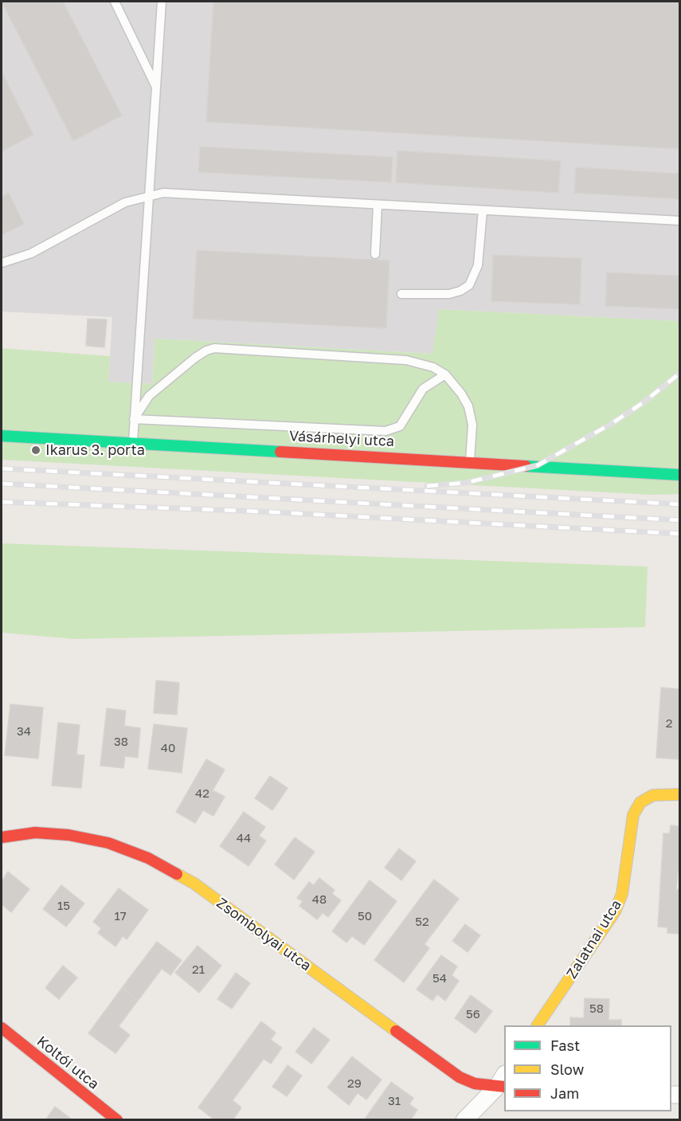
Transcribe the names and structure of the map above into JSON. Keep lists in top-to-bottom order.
{
  "streets": {
    "street": [
      "Vásárhelyi utca",
      "Zsombolyai utca",
      "Zalatnai utca",
      "Koltói utca"
    ]
  },
  "places": ["Ikarus 3. porta"],
  "house_numbers": [
    "2",
    "34",
    "38",
    "40",
    "42",
    "44",
    "48",
    "15",
    "17",
    "50",
    "52",
    "21",
    "54",
    "58",
    "56",
    "29",
    "31"
  ],
  "legend": ["Fast", "Slow", "Jam"]
}
